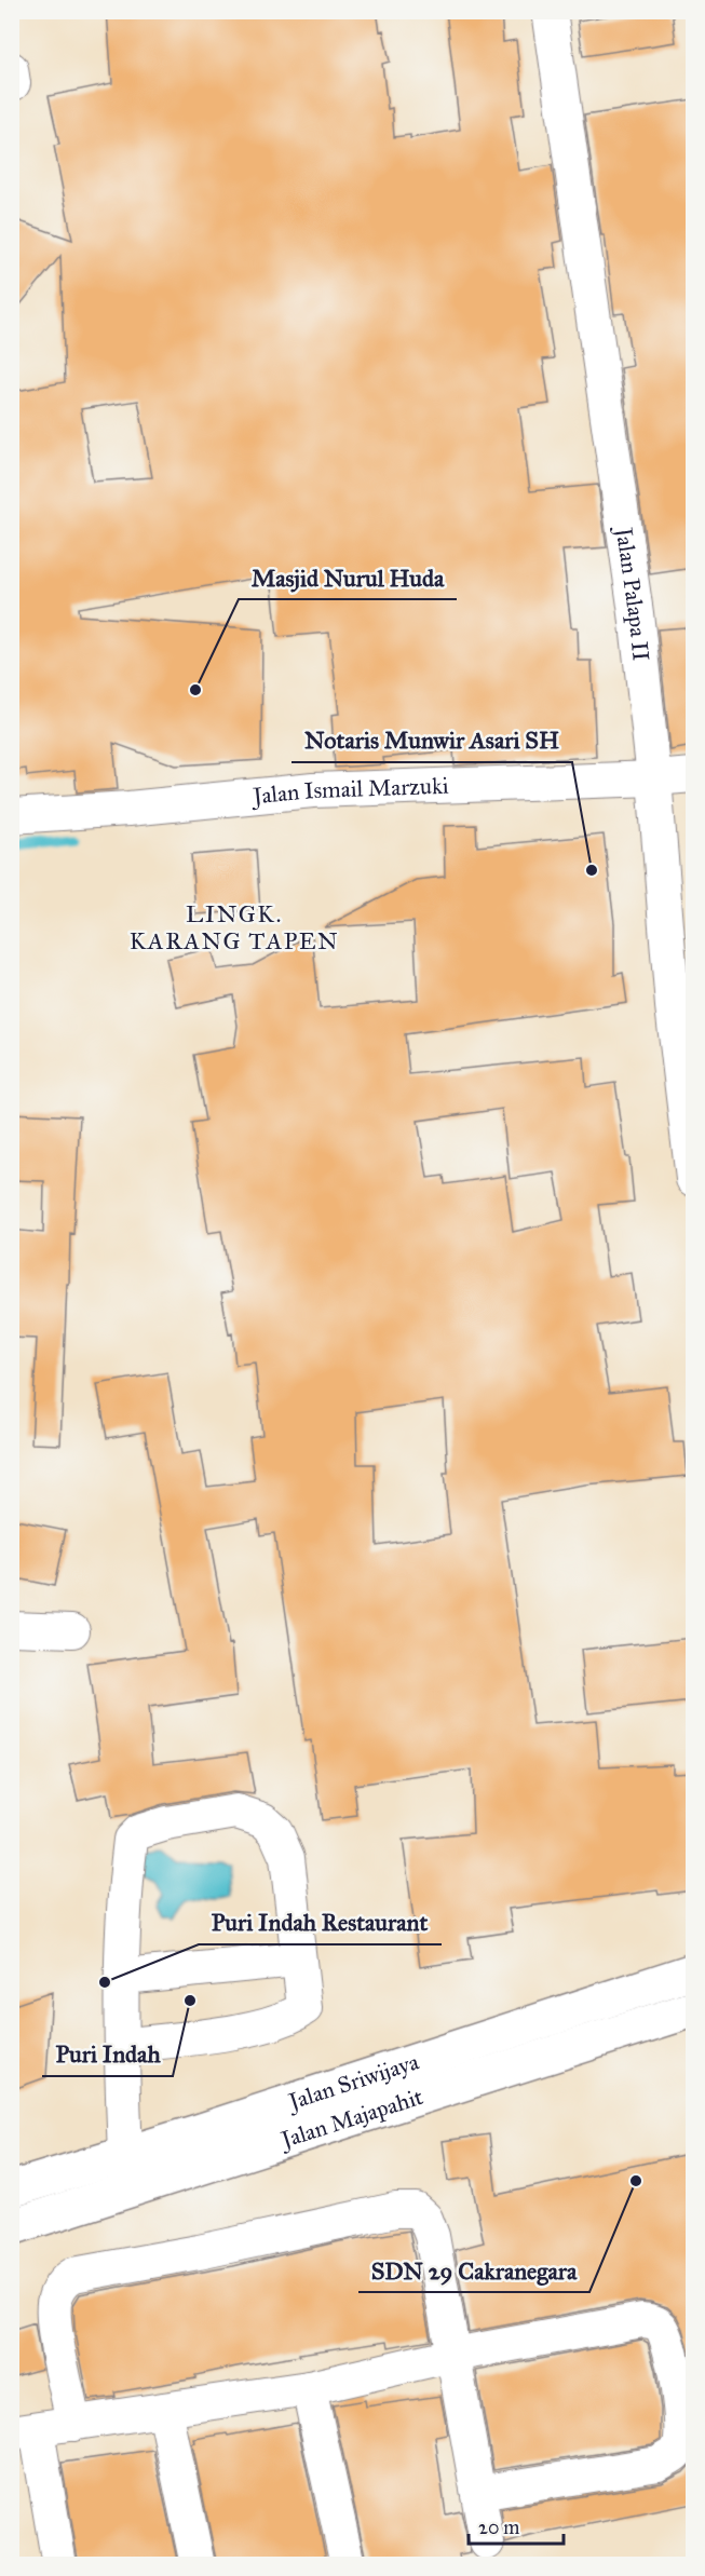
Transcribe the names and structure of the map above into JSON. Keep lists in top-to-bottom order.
{
  "streets": {
    "main road": ["Jalan Sriwijaya", "Jalan Majapahit"],
    "street": ["Jalan Palapa II", "Jalan Ismail Marzuki"]
  },
  "crossings": [
    ["Jalan Palapa II", "Jalan Ismail Marzuki"]
  ],
  "districts": ["LINGK. KARANG TAPEN"],
  "places": [
    "Masjid Nurul Huda",
    "Notaris Munwir Asari SH",
    "Puri Indah Restaurant",
    "Puri Indah",
    "SDN 29 Cakranegara"
  ],
  "scale_bar": "20 m"
}
